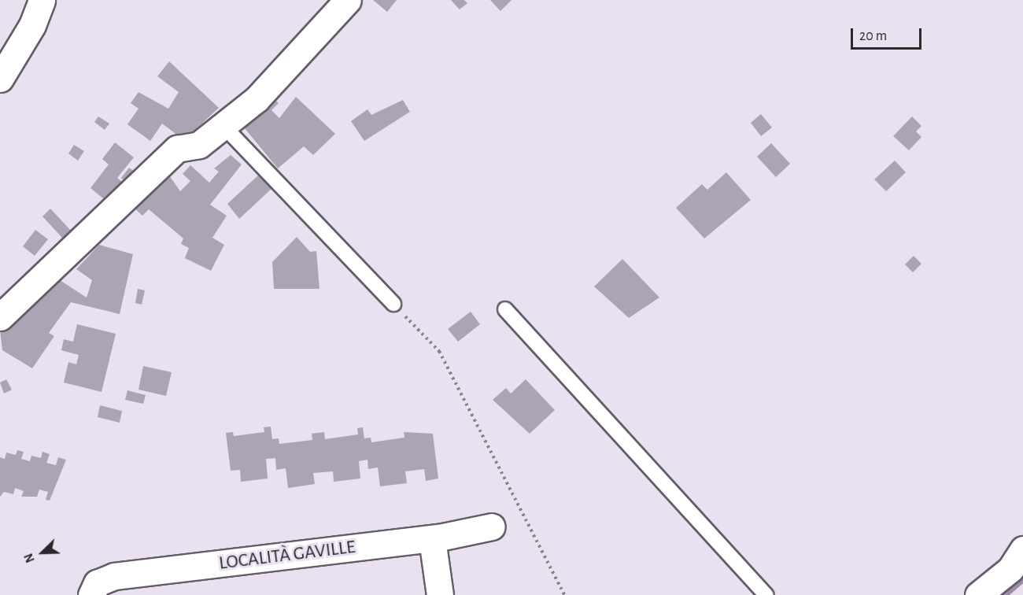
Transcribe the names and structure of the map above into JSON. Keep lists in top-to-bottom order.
{
  "streets": {
    "street": ["LOCALITÀ GAVILLE"]
  },
  "scale_bar": "20 m",
  "north": "bottom left"
}
